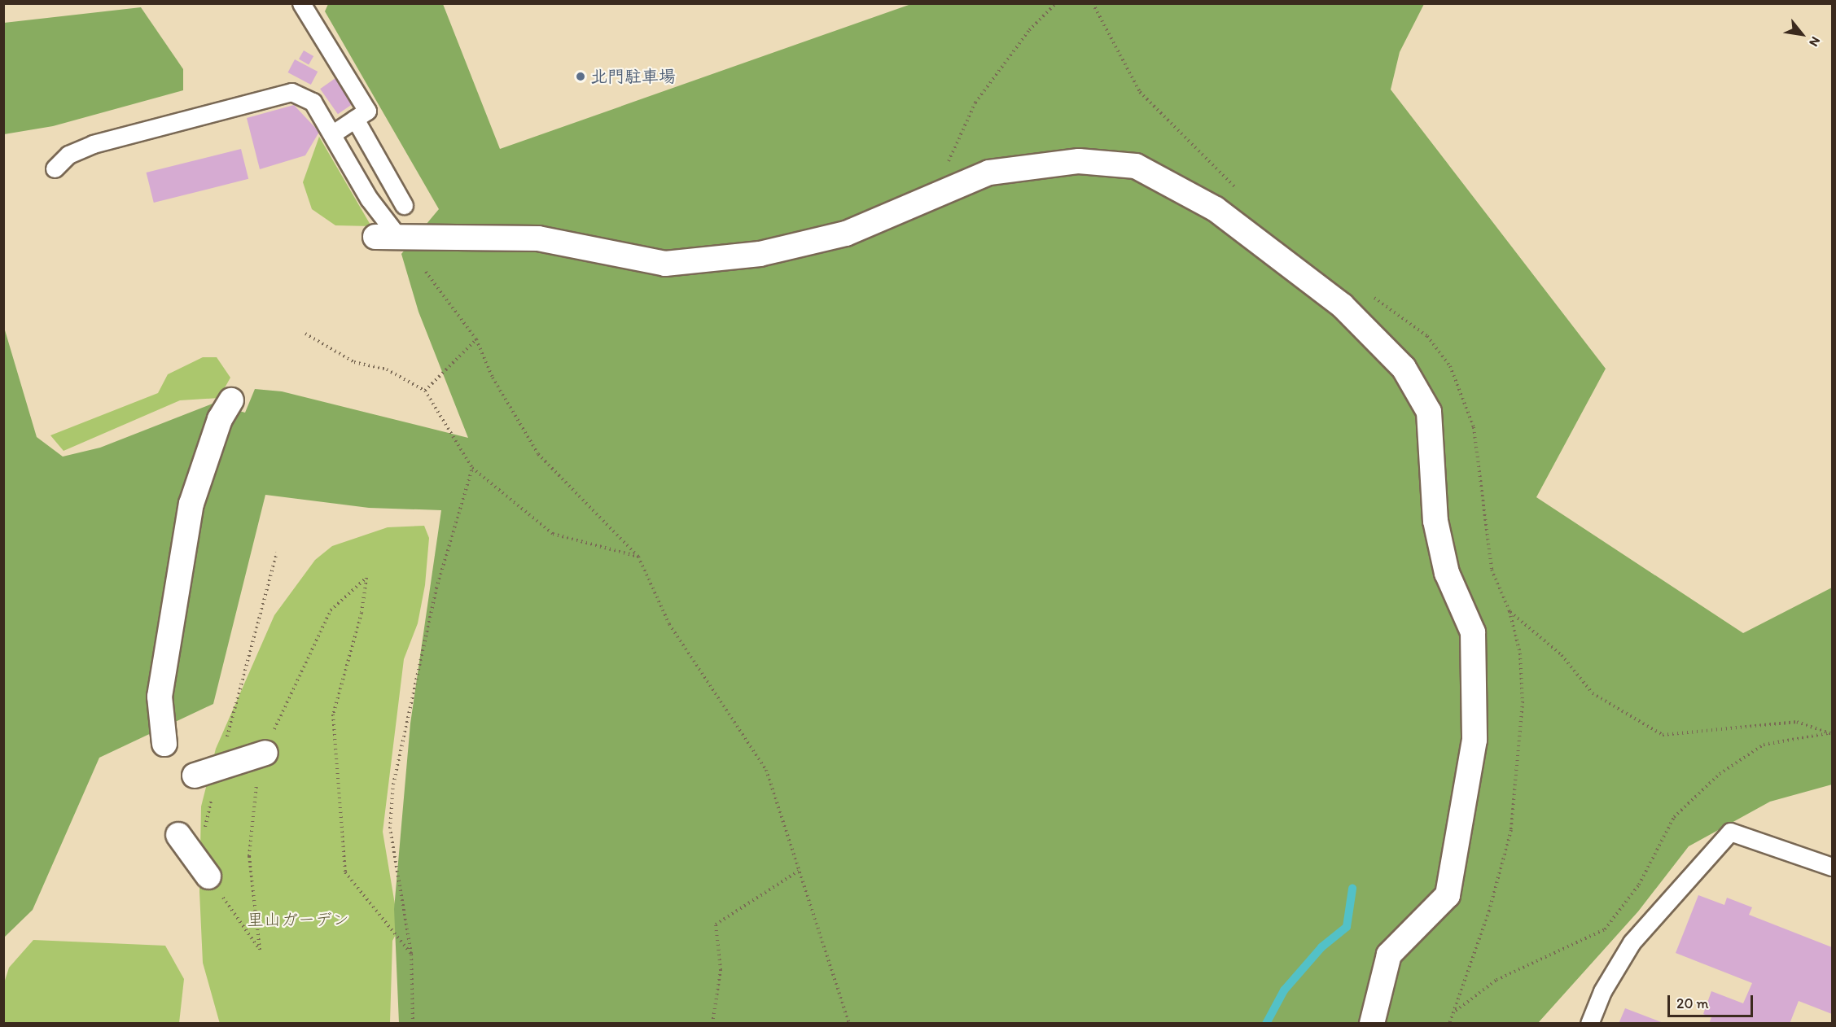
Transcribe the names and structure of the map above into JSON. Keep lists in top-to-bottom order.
{
  "parks": ["里山ガーデン"],
  "places": ["北門駐車場"],
  "scale_bar": "20 m",
  "north": "bottom right"
}
